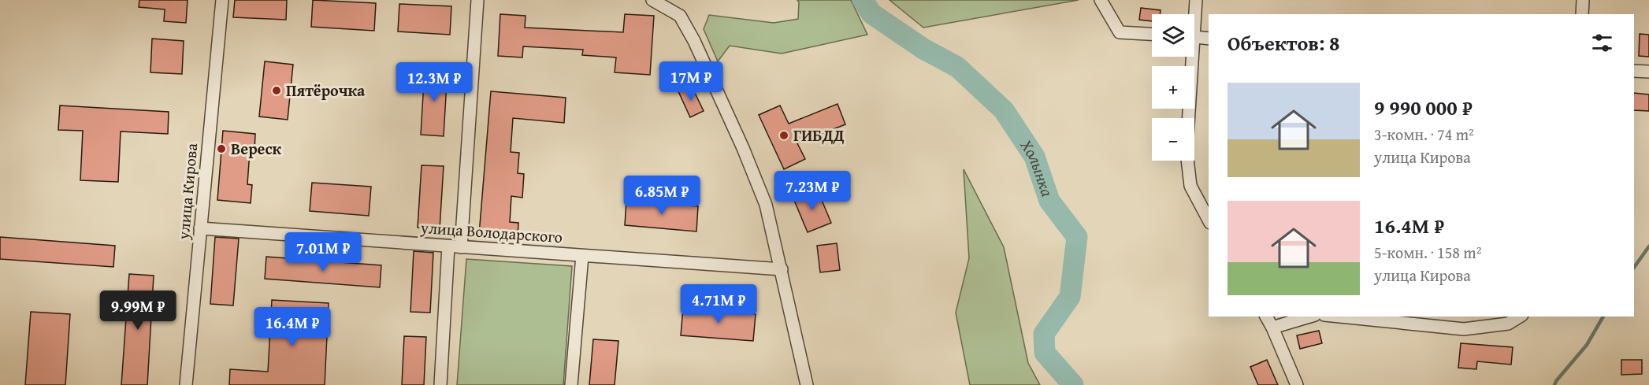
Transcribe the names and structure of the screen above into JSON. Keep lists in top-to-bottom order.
{
  "streets": {
    "street": ["улица Кирова", "улица Володарского"]
  },
  "crossings": [
    ["улица Кирова", "улица Володарского"]
  ],
  "water": ["Холынка"],
  "places": ["Пятёрочка", "ГИБДД", "Вереск"],
  "page": {
    "map_buttons": ["+", "−"],
    "heading": "Объектов: 8",
    "price": [
      "17M ₽",
      "12.3M ₽",
      "7.23M ₽",
      "6.85M ₽",
      "7.01M ₽",
      "4.71M ₽",
      "9.99M ₽",
      "16.4M ₽"
    ],
    "list": [
      {
        "name": "9 990 000 ₽",
        "note": "3-комн. · 74 m² · улица Кирова"
      },
      {
        "name": "16.4M ₽",
        "note": "5-комн. · 158 m² · улица Кирова"
      }
    ]
  }
}
